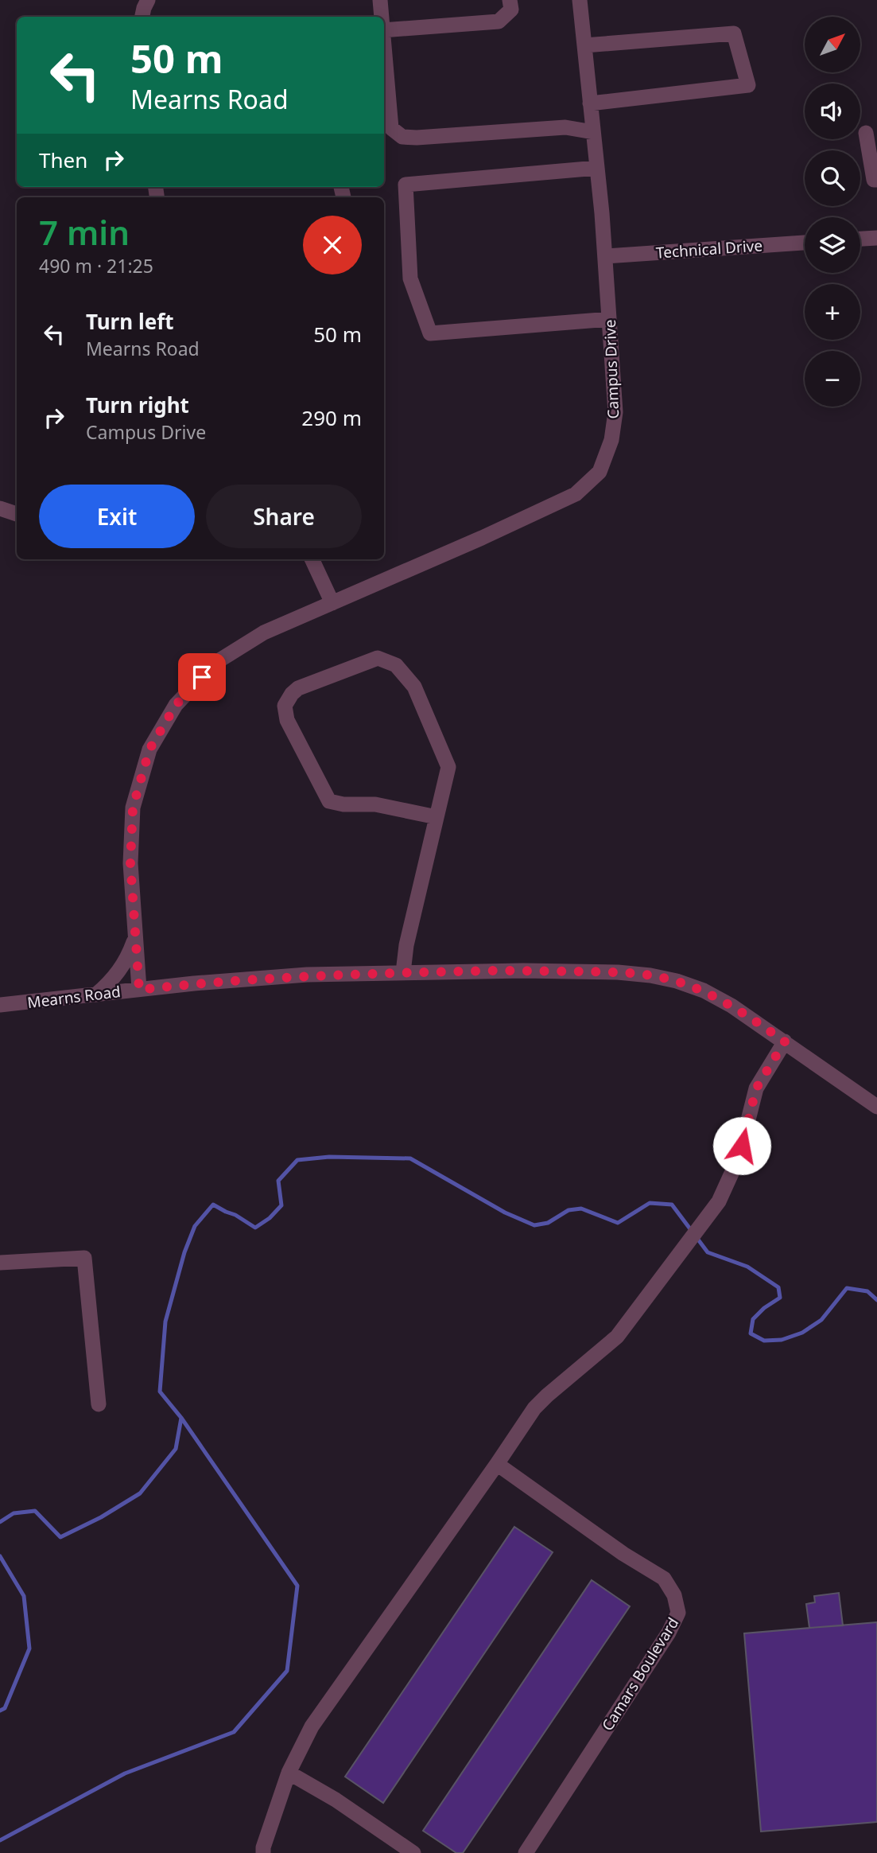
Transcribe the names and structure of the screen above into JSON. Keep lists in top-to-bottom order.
{
  "streets": {
    "street": [
      "Technical Drive",
      "Campus Drive",
      "Mearns Road",
      "Camars Boulevard"
    ]
  },
  "crossings": [
    ["Technical Drive", "Campus Drive"],
    ["Campus Drive", "Mearns Road"]
  ],
  "north": "top right",
  "page": {
    "map_buttons": ["+", "−"],
    "turn": ["50 m", "Mearns Road"],
    "then": "Then",
    "heading": ["7 min", "490 m · 21:25"],
    "list": [
      {
        "name": "Turn left",
        "note": "Mearns Road",
        "value": "50 m"
      },
      {
        "name": "Turn right",
        "note": "Campus Drive",
        "value": "290 m"
      }
    ],
    "buttons": ["Exit", "Share"]
  }
}
